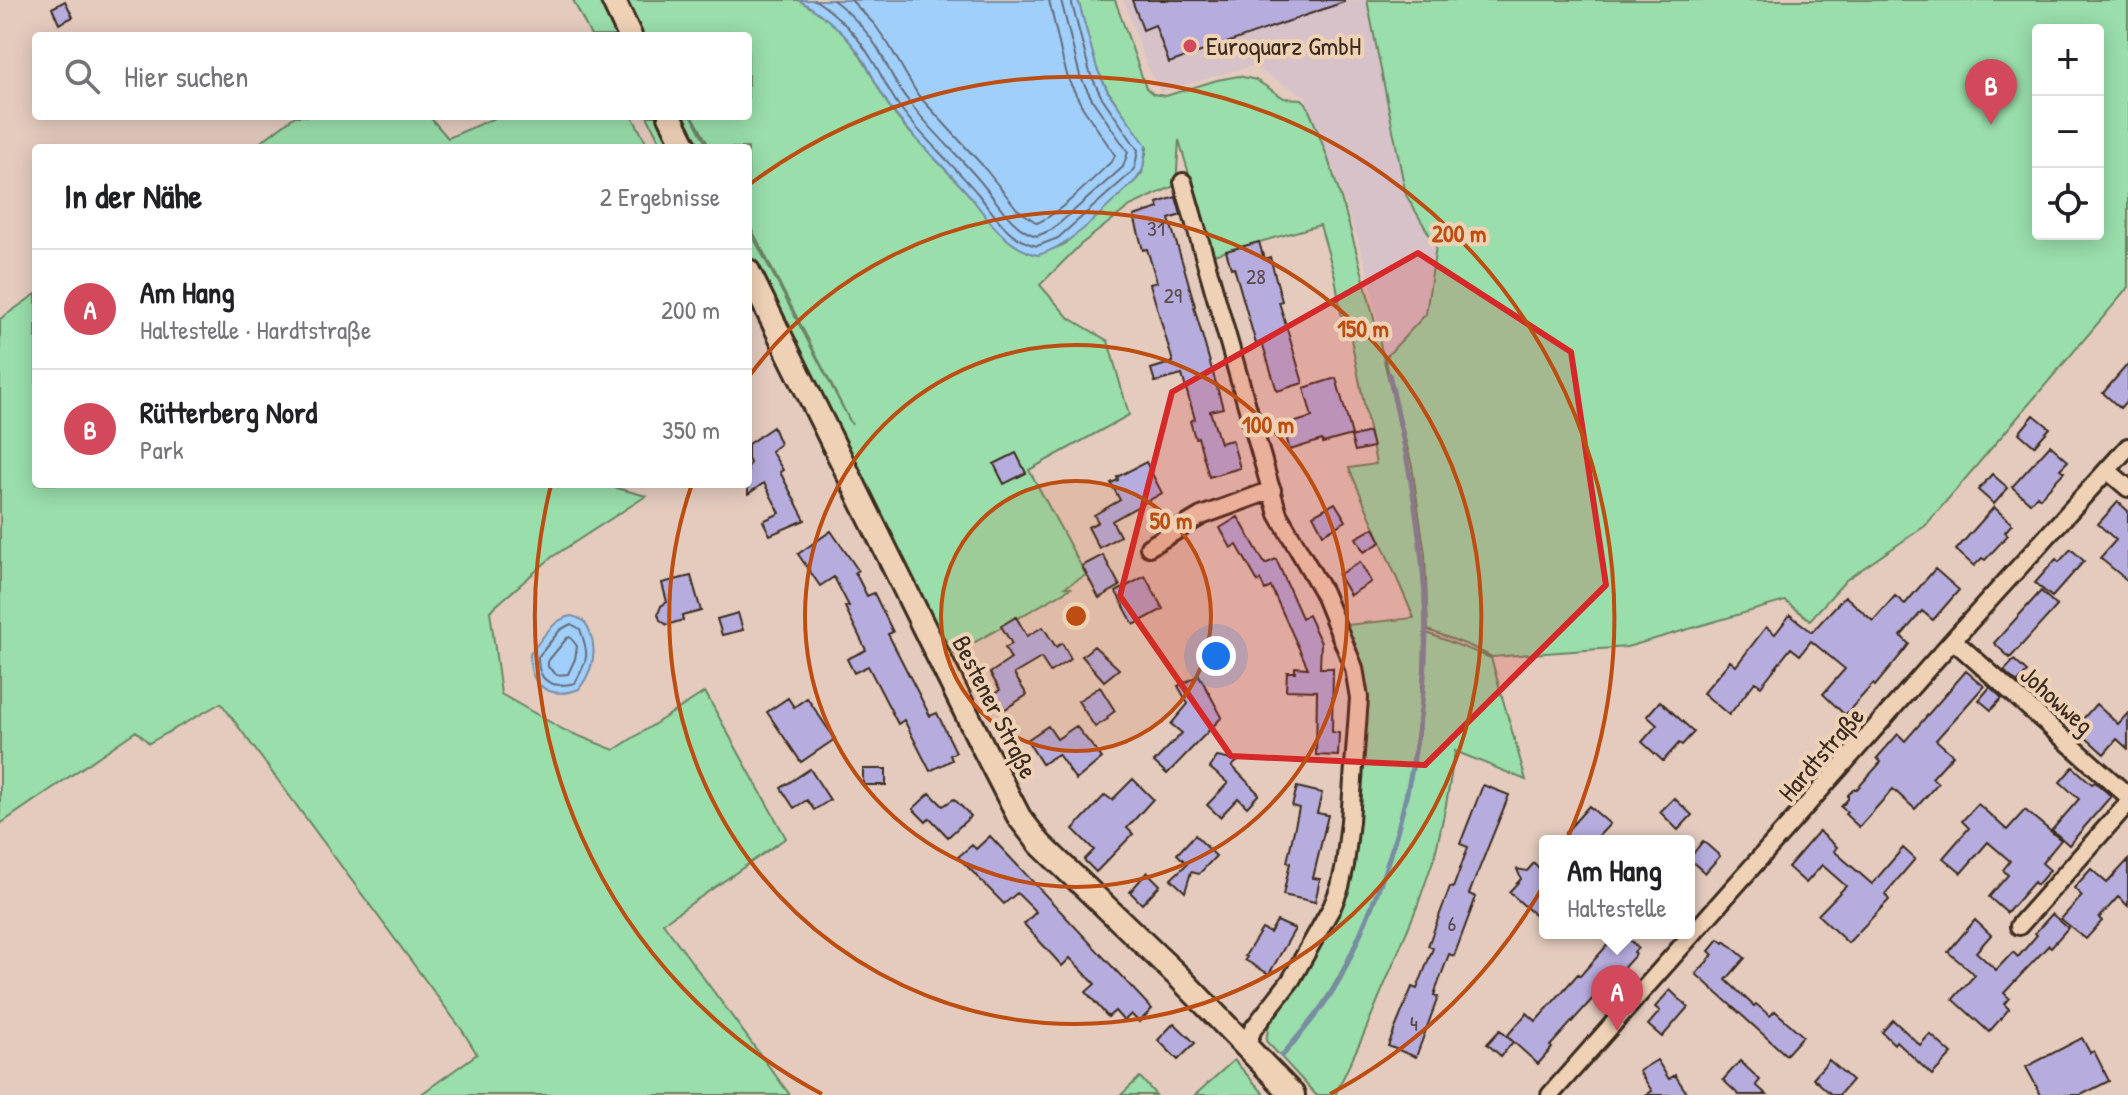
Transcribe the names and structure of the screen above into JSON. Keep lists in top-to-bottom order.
{
  "streets": {
    "street": ["Johowweg", "Bestener Straße", "Hardtstraße"]
  },
  "crossings": [
    ["Johowweg", "Hardtstraße"]
  ],
  "places": ["Euroquarz GmbH"],
  "house_numbers": [
    "31",
    "28",
    "29",
    "6",
    "4"
  ],
  "page": {
    "map_buttons": ["+", "−"],
    "search": "Hier suchen",
    "pins": ["B", "A"],
    "heading": ["In der Nähe", "2 Ergebnisse"],
    "list": [
      {
        "mark": "A",
        "name": "Am Hang",
        "note": "Haltestelle · Hardtstraße",
        "value": "200 m"
      },
      {
        "mark": "B",
        "name": "Rütterberg Nord",
        "note": "Park",
        "value": "350 m"
      }
    ],
    "popup": ["Am Hang", "Haltestelle"]
  },
  "rings": [
    "200 m",
    "150 m",
    "100 m",
    "50 m"
  ]
}
